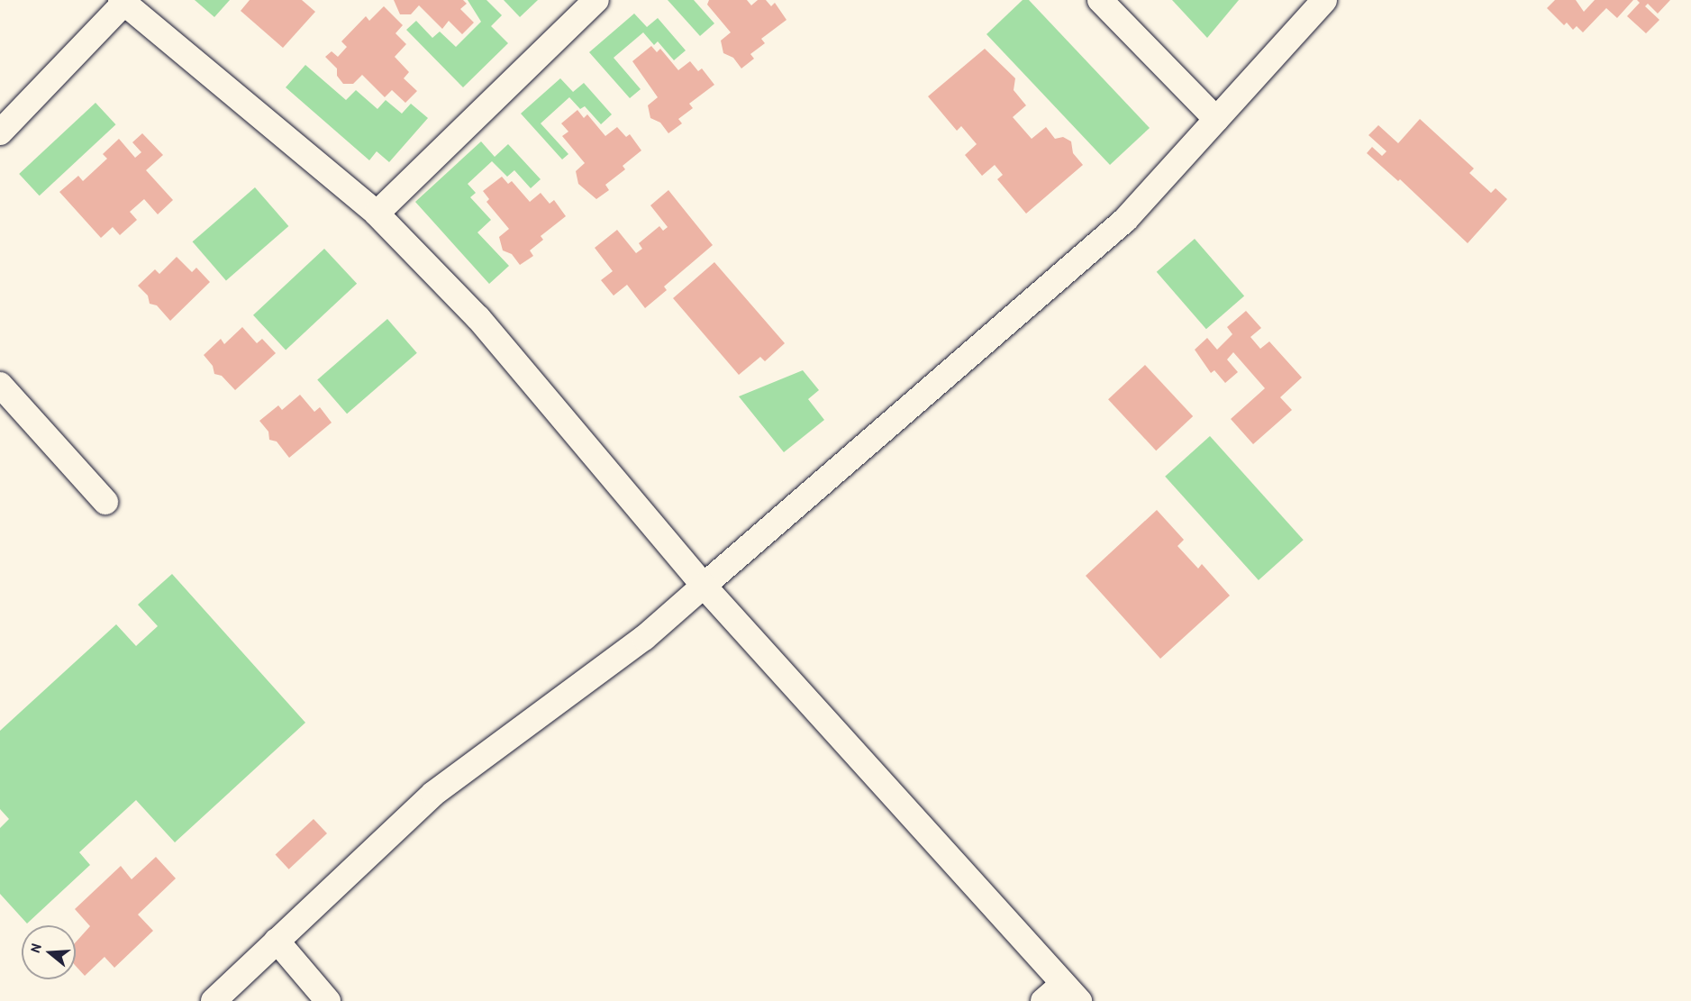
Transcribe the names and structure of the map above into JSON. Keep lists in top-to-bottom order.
{
  "north": "left"
}
